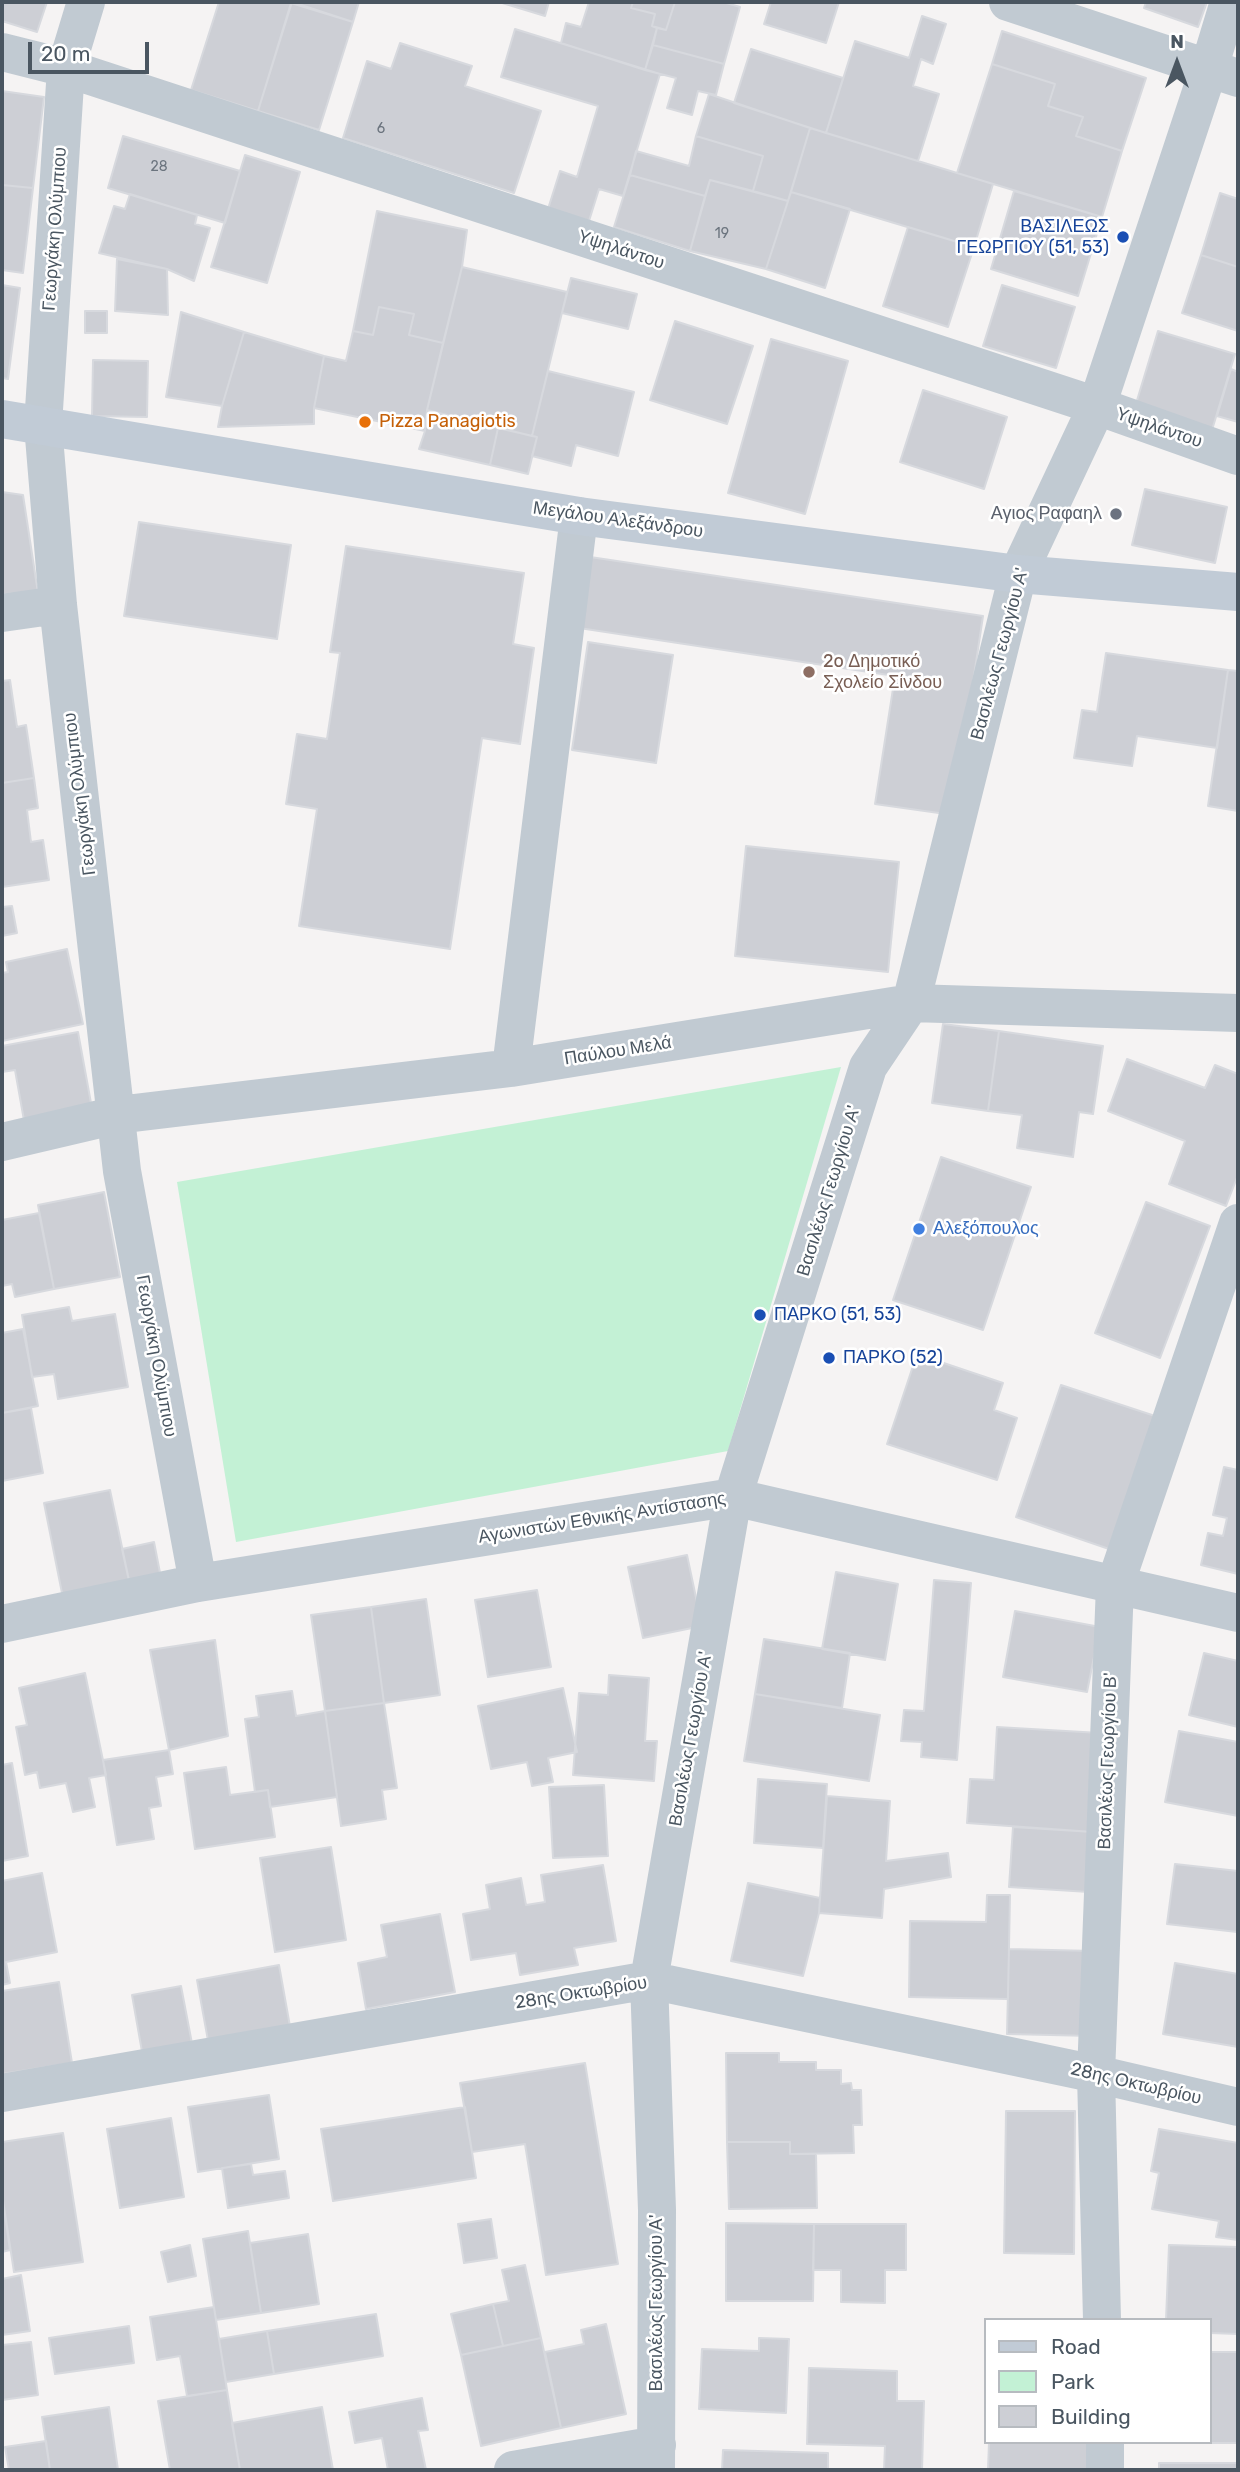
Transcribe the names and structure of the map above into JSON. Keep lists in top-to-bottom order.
{
  "streets": {
    "street": [
      "Γεωργάκη Ολύμπιου",
      "Υψηλάντου",
      "Μεγάλου Αλεξάνδρου",
      "Βασιλέως Γεωργίου Α'",
      "Παύλου Μελά",
      "Αγωνιστών Εθνικής Αντίστασης",
      "Βασιλέως Γεωργίου Β'",
      "28ης Οκτωβρίου"
    ]
  },
  "crossings": [
    ["Γεωργάκη Ολύμπιου", "Υψηλάντου"],
    ["Γεωργάκη Ολύμπιου", "Μεγάλου Αλεξάνδρου"],
    ["Γεωργάκη Ολύμπιου", "Παύλου Μελά"],
    ["Γεωργάκη Ολύμπιου", "Αγωνιστών Εθνικής Αντίστασης"],
    ["Υψηλάντου", "Βασιλέως Γεωργίου Α'"],
    ["Μεγάλου Αλεξάνδρου", "Βασιλέως Γεωργίου Α'"],
    ["Βασιλέως Γεωργίου Α'", "Παύλου Μελά"],
    ["Βασιλέως Γεωργίου Α'", "Αγωνιστών Εθνικής Αντίστασης"],
    ["Βασιλέως Γεωργίου Α'", "28ης Οκτωβρίου"],
    ["Αγωνιστών Εθνικής Αντίστασης", "Βασιλέως Γεωργίου Β'"],
    ["Βασιλέως Γεωργίου Β'", "28ης Οκτωβρίου"]
  ],
  "places": [
    "ΒΑΣΙΛΕΩΣ ΓΕΩΡΓΙΟΥ (51, 53)",
    "Pizza Panagiotis",
    "Αγιος Ραφαηλ",
    "2o Δημοτικό Σχολείο Σίνδου",
    "Αλεξόπουλος",
    "ΠΑΡΚΟ (51, 53)",
    "ΠΑΡΚΟ (52)"
  ],
  "house_numbers": ["6", "28", "19"],
  "legend": ["Road", "Park", "Building"],
  "scale_bar": "20 m",
  "north": "top"
}
